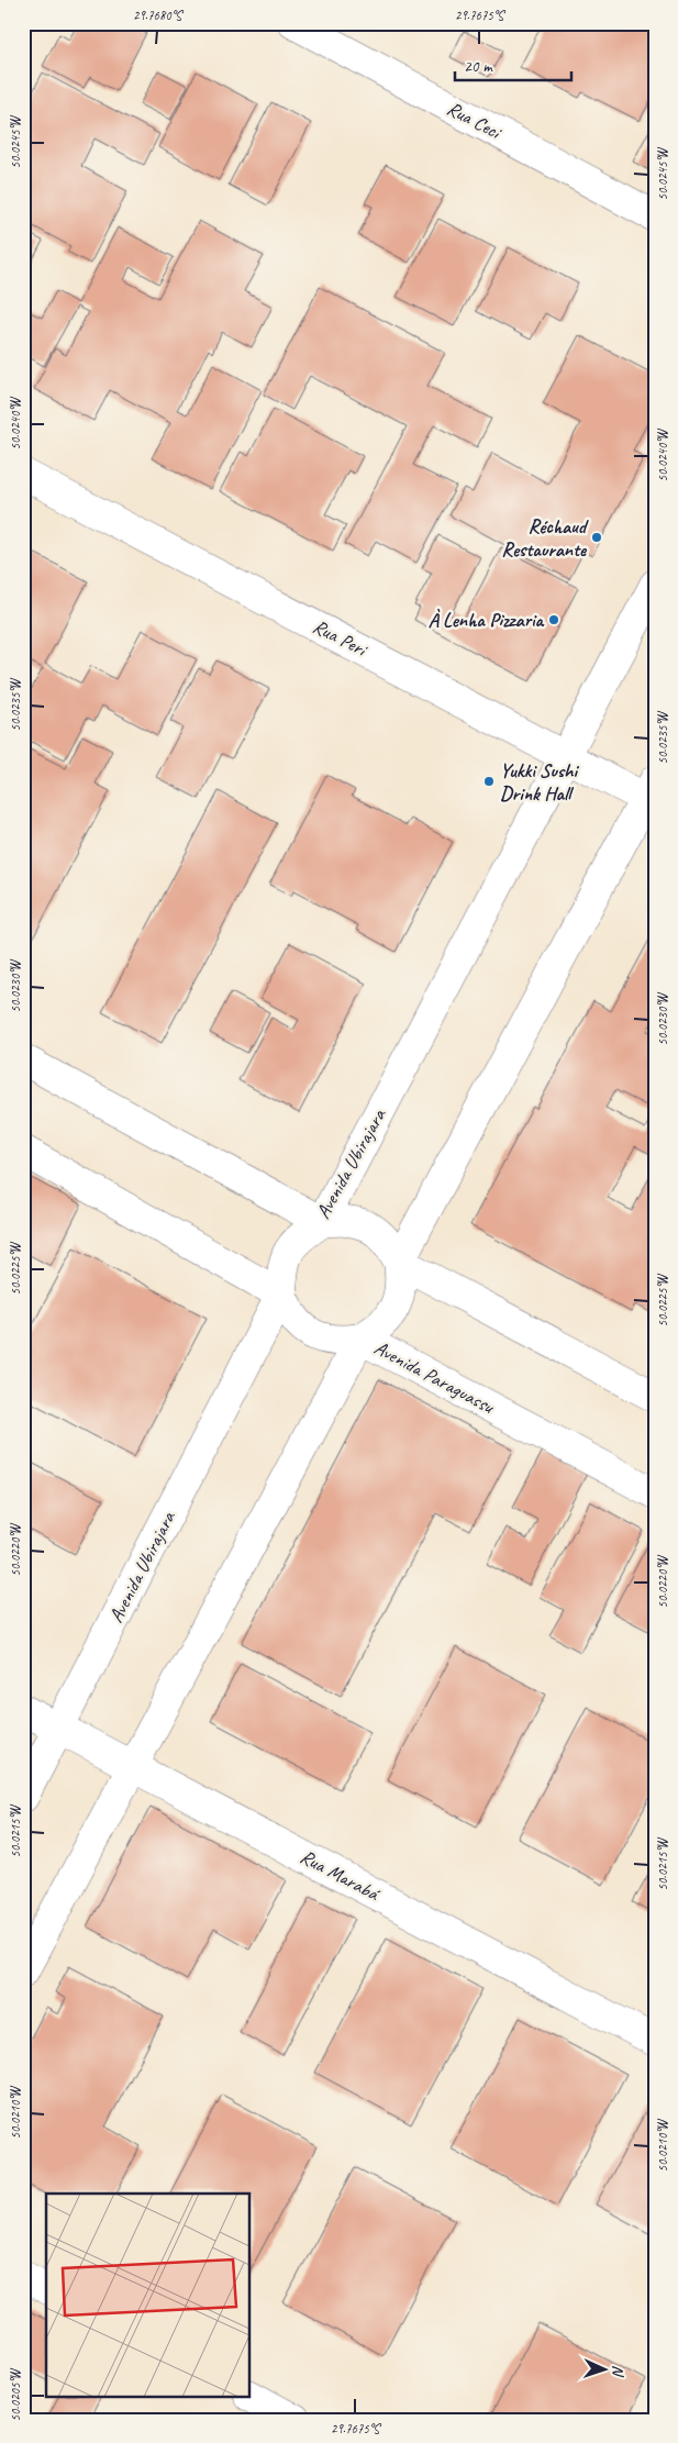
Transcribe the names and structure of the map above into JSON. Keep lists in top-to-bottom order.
{
  "streets": {
    "main road": [
      "Rua Ceci",
      "Rua Peri",
      "Avenida Ubirajara",
      "Avenida Paraguassu",
      "Rua Marabá"
    ]
  },
  "crossings": [
    ["Rua Peri", "Avenida Ubirajara"],
    ["Avenida Ubirajara", "Avenida Paraguassu"],
    ["Avenida Ubirajara", "Rua Marabá"]
  ],
  "places": ["Réchaud Restaurante", "À Lenha Pizzaria", "Yukki Sushi Drink Hall"],
  "scale_bar": "20 m",
  "north": "right",
  "coordinates": [
    "29.7680°S",
    "29.7675°S",
    "50.0245°W",
    "50.0240°W",
    "50.0235°W",
    "50.0230°W",
    "50.0225°W",
    "50.0220°W",
    "50.0215°W",
    "50.0210°W",
    "50.0205°W"
  ]
}
